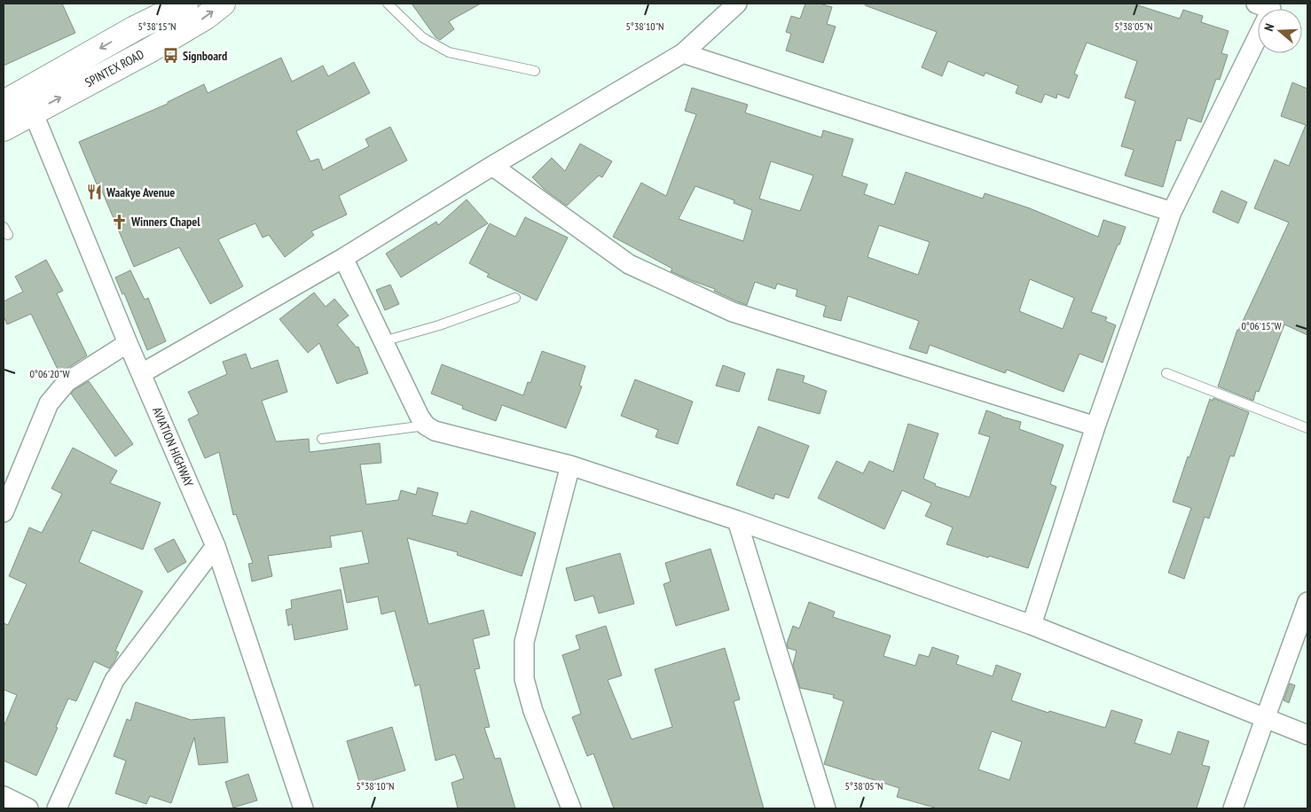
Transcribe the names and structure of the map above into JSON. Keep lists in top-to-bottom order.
{
  "streets": {
    "main road": ["SPINTEX ROAD"],
    "street": ["AVIATION HIGHWAY"]
  },
  "crossings": [
    ["SPINTEX ROAD", "AVIATION HIGHWAY"]
  ],
  "places": {
    "bus stop": ["Signboard"],
    "restaurant": ["Waakye Avenue"],
    "church": ["Winners Chapel"]
  },
  "north": "left",
  "coordinates": [
    "5°38'15\"N",
    "5°38'10\"N",
    "5°38'05\"N",
    "0°06'15\"W",
    "0°06'20\"W"
  ]
}
